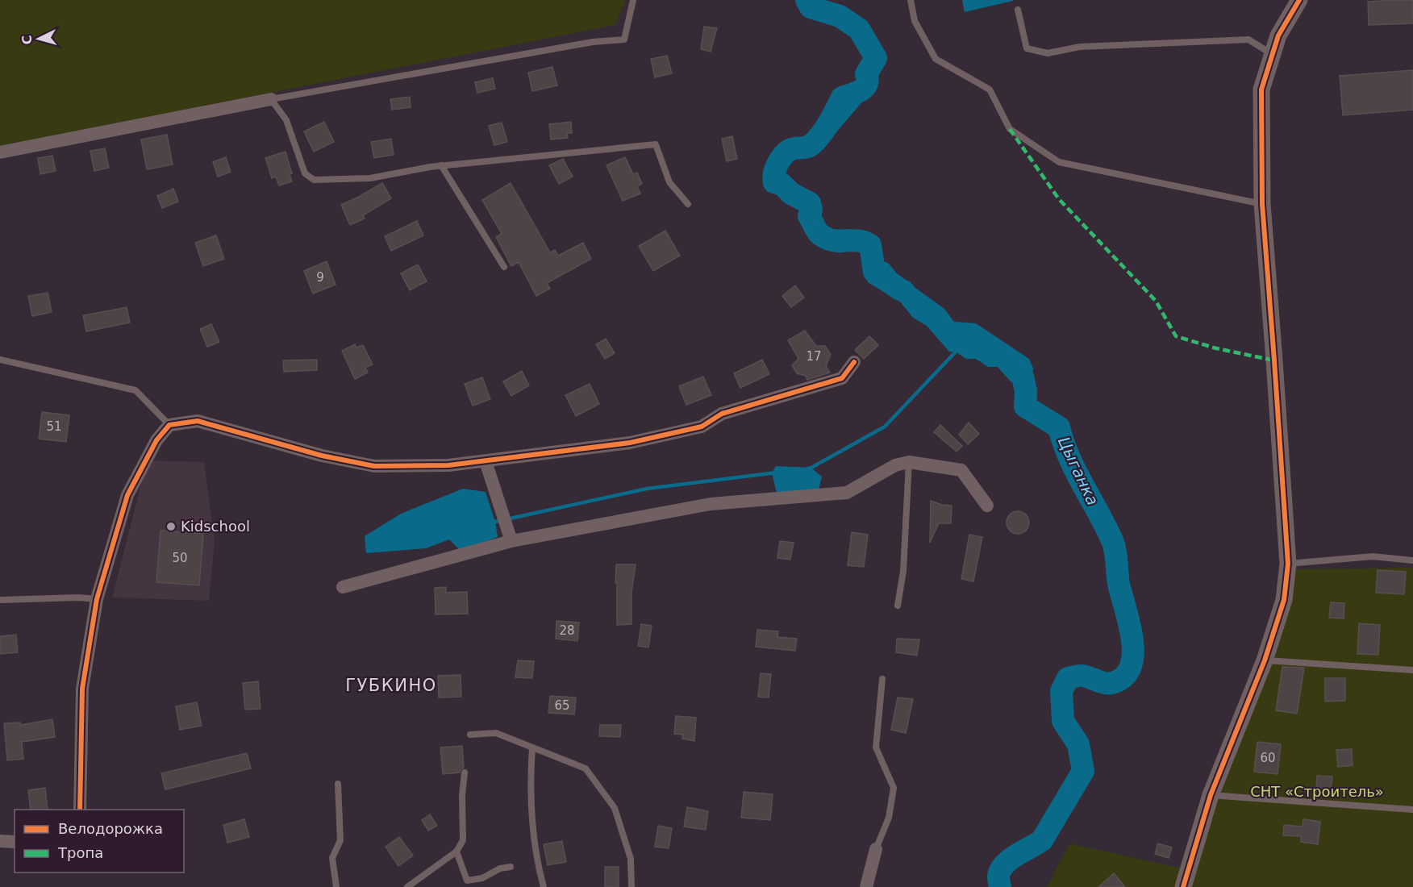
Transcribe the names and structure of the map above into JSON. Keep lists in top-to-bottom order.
{
  "districts": ["ГУБКИНО"],
  "water": ["Цыганка"],
  "parks": ["СНТ «Строитель»"],
  "places": ["Kidschool"],
  "house_numbers": [
    "9",
    "17",
    "51",
    "50",
    "28",
    "65",
    "60"
  ],
  "legend": ["Велодорожка", "Тропа"],
  "north": "left"
}
